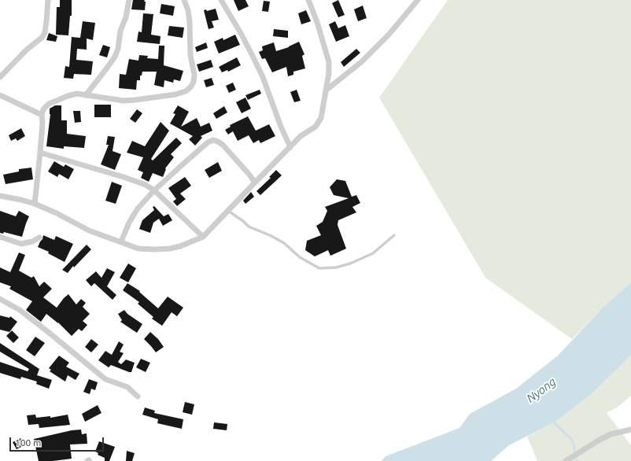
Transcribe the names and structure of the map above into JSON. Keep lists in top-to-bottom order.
{
  "water": ["Nyong"],
  "scale_bar": "100 m"
}
